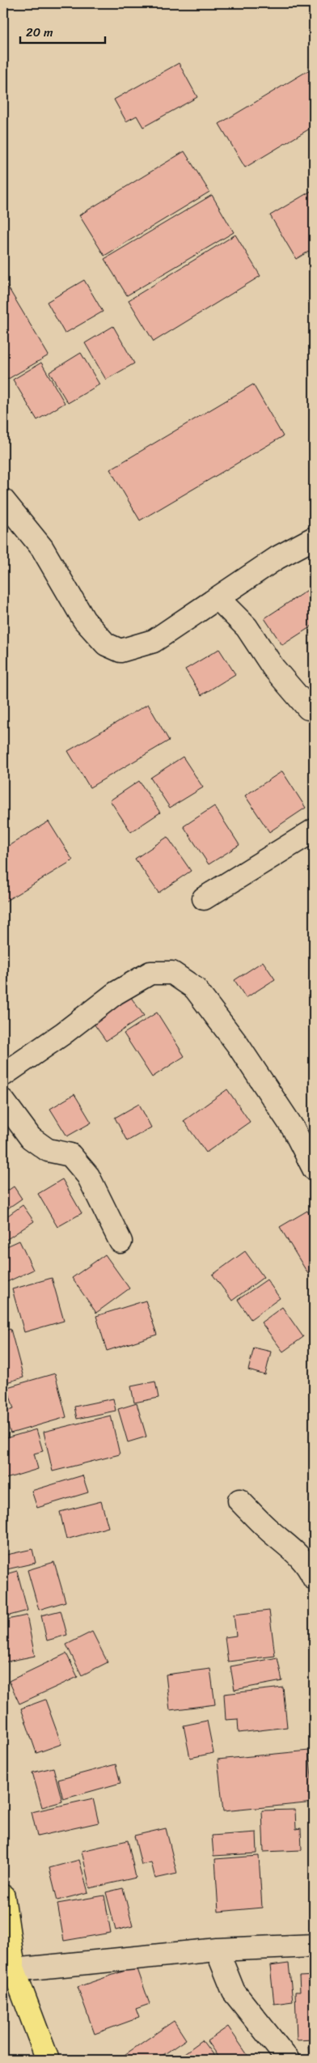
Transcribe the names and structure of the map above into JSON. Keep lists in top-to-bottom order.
{
  "scale_bar": "20 m"
}
